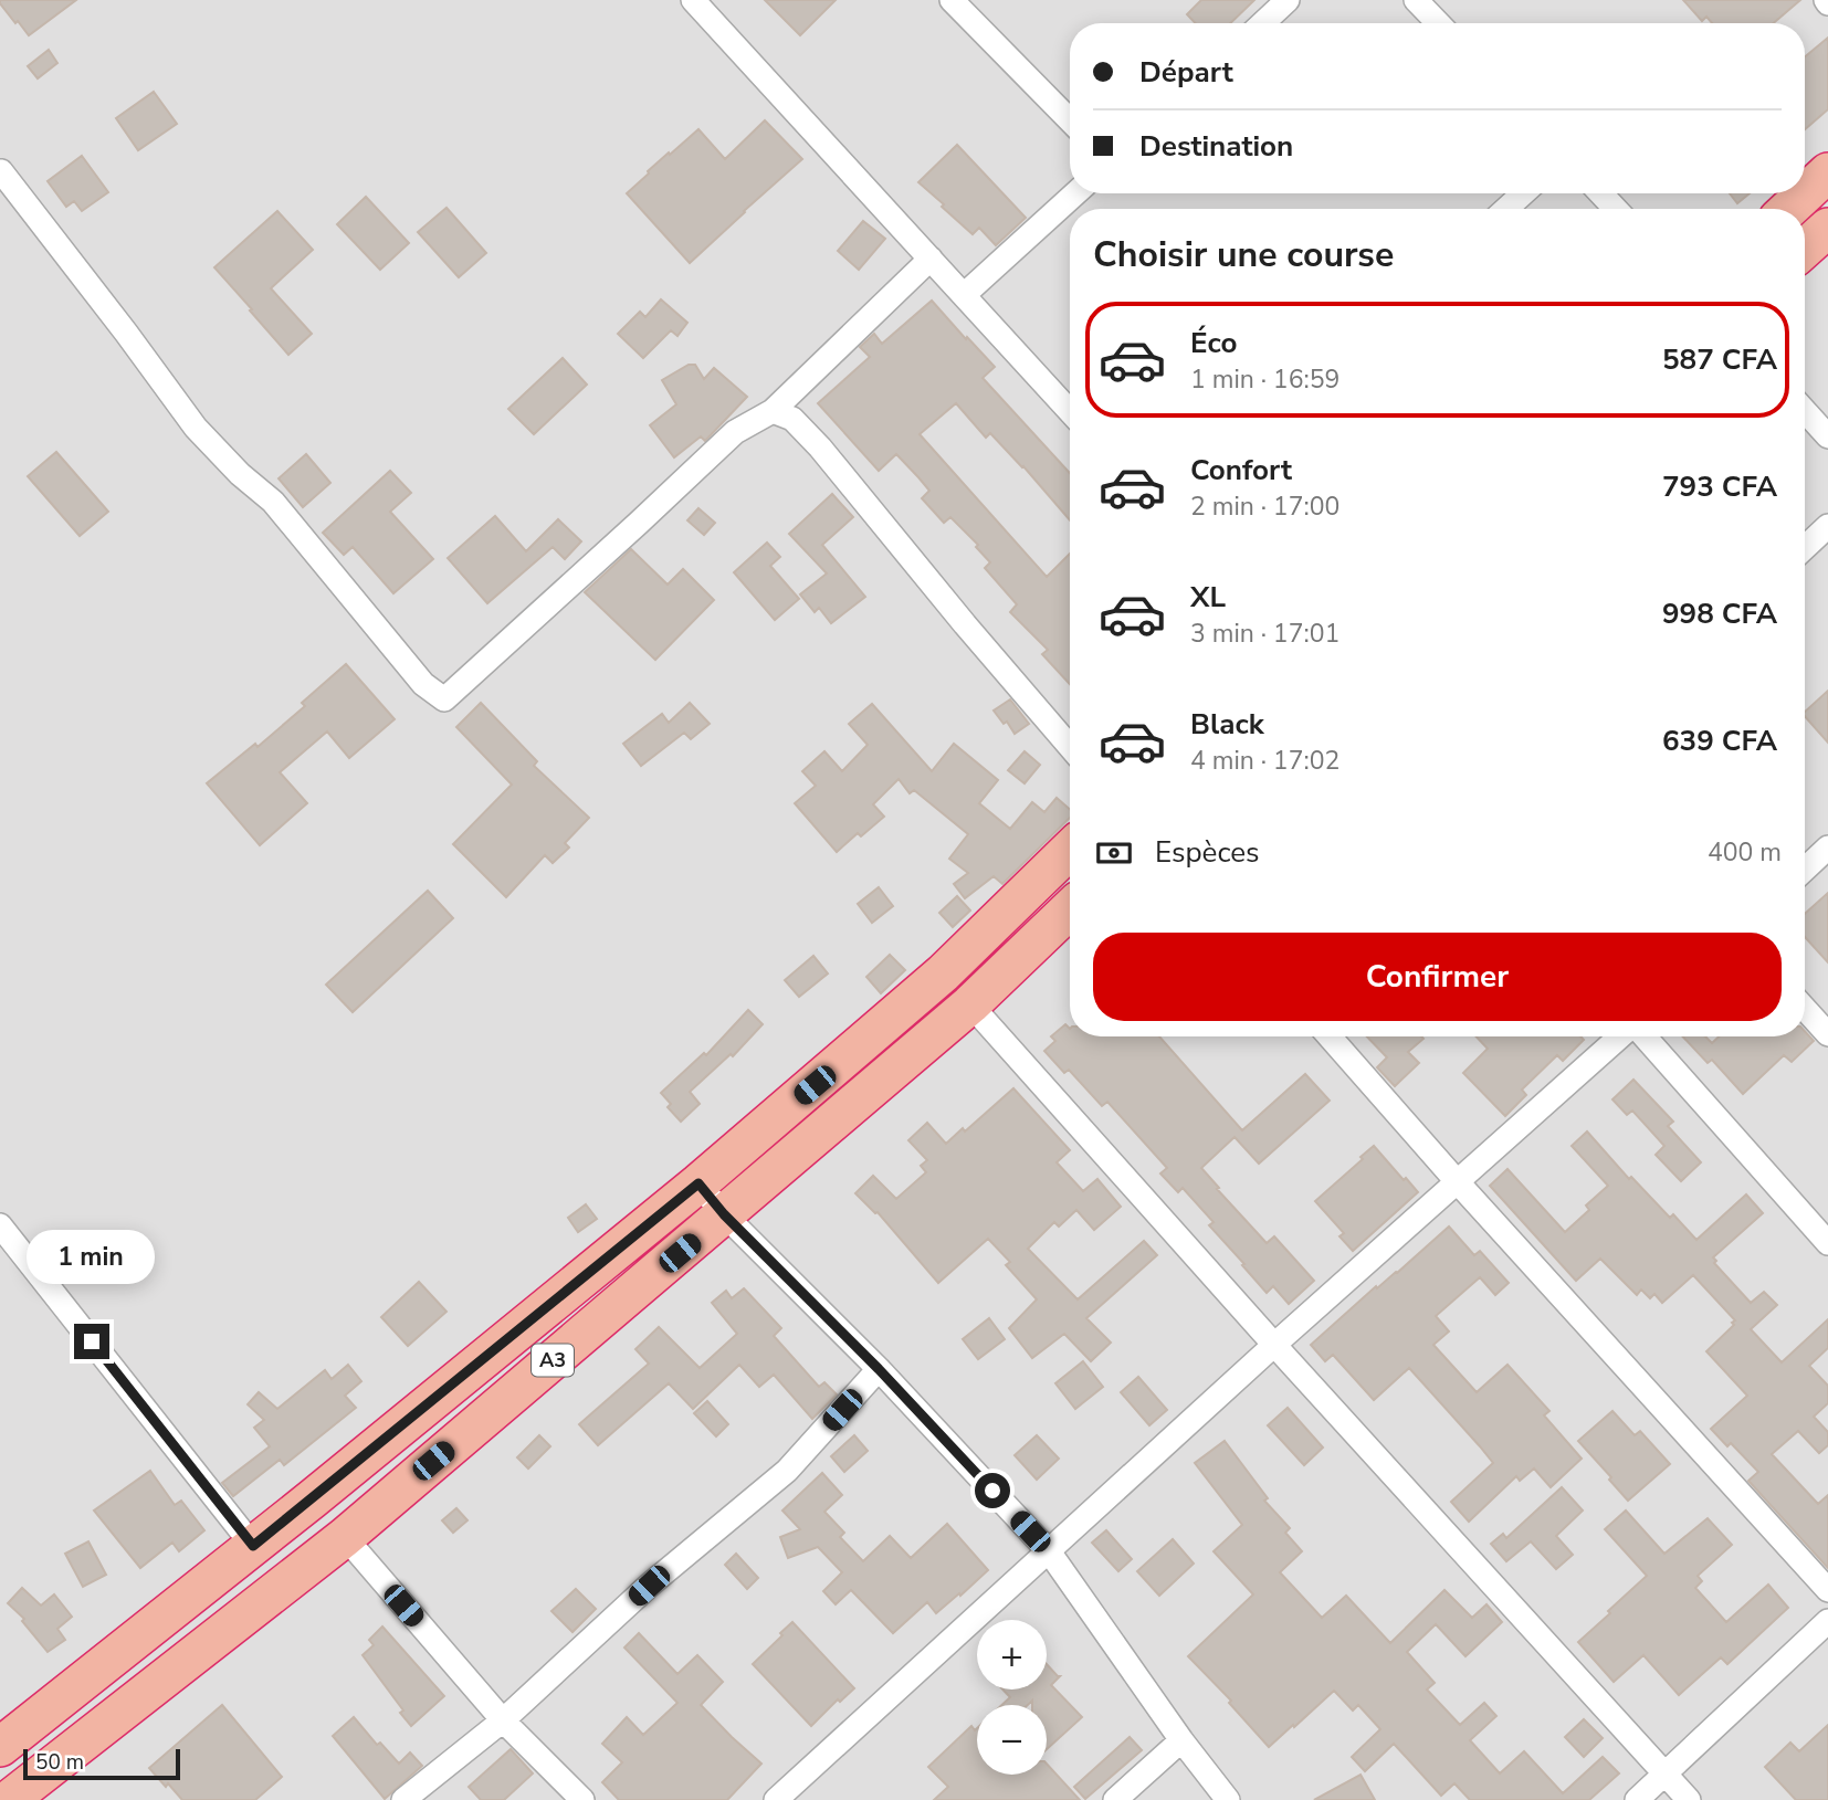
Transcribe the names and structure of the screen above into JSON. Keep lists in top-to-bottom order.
{
  "streets": {
    "highway": ["A3"]
  },
  "scale_bar": "50 m",
  "page": {
    "banner": ["Départ", "Destination"],
    "heading": "Choisir une course",
    "list": [
      {
        "name": "Éco",
        "note": "1 min · 16:59",
        "value": "587 CFA"
      },
      {
        "name": "Confort",
        "note": "2 min · 17:00",
        "value": "793 CFA"
      },
      {
        "name": "XL",
        "note": "3 min · 17:01",
        "value": "998 CFA"
      },
      {
        "name": "Black",
        "note": "4 min · 17:02",
        "value": "639 CFA"
      }
    ],
    "pay": ["Espèces", "400 m"],
    "buttons": "Confirmer",
    "bubble": "1 min",
    "map_buttons": ["+", "−"],
    "scale": "50 m"
  }
}
